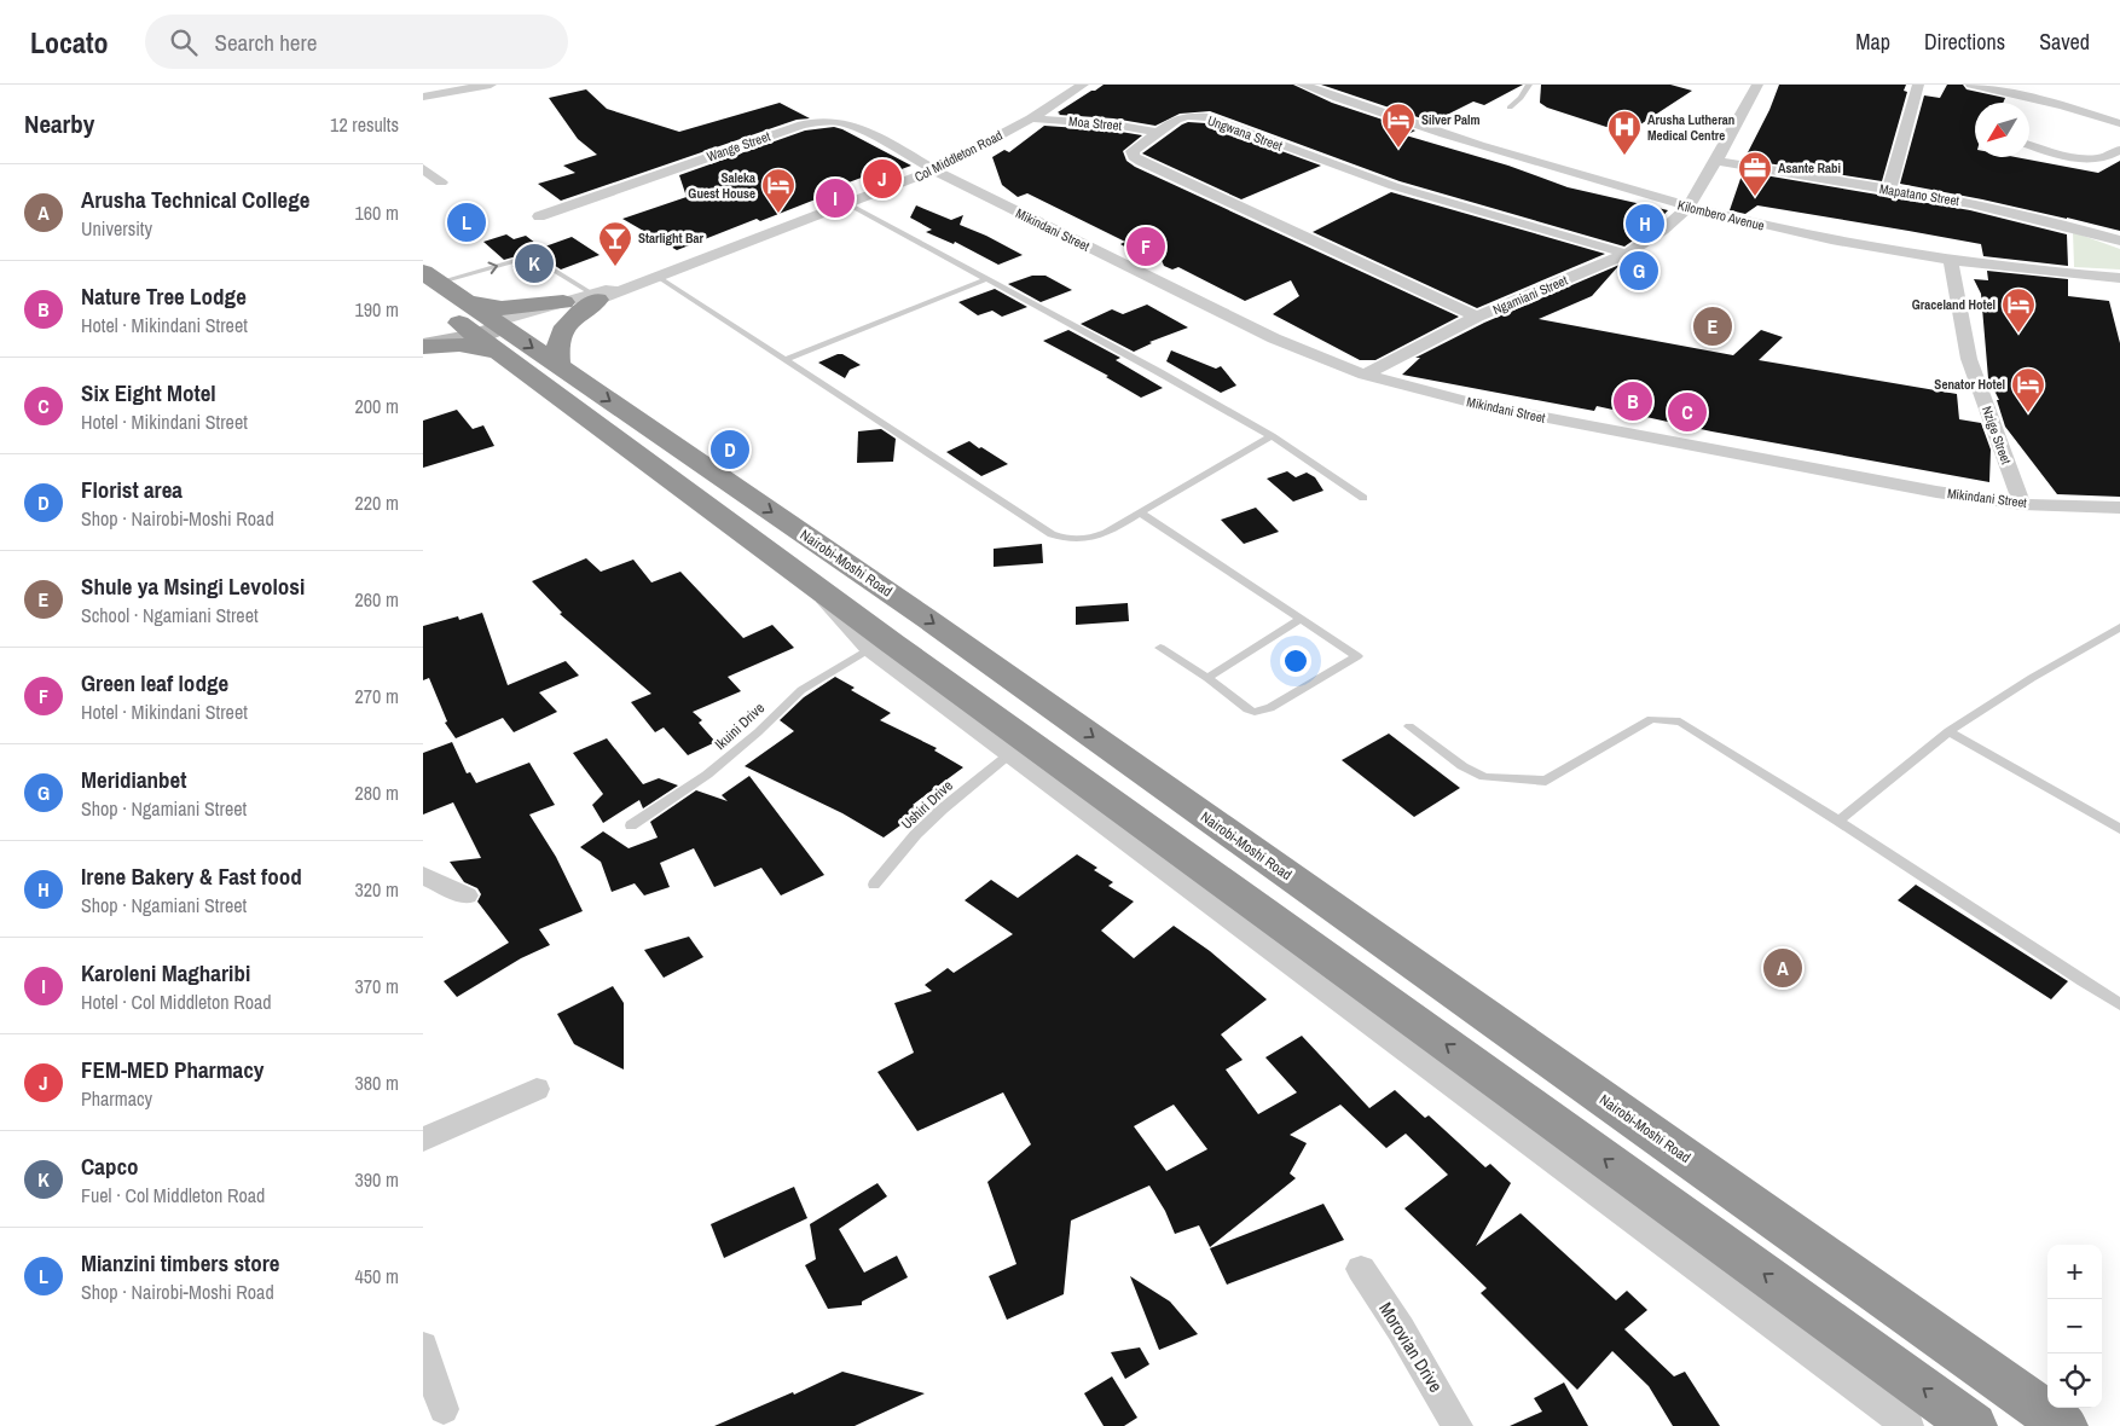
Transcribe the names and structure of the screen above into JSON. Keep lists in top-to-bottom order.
{
  "streets": {
    "highway": ["Nairobi-Moshi Road"],
    "street": [
      "Moa Street",
      "Ungwana Street",
      "Wange Street",
      "Col Middleton Road",
      "Mapatano Street",
      "Kilombero Avenue",
      "Mikindani Street",
      "Ngamiani Street",
      "Nzige Street",
      "Morovian Drive"
    ],
    "lane": ["Ikuini Drive", "Ushiri Drive"]
  },
  "crossings": [
    ["Moa Street", "Ungwana Street"],
    ["Moa Street", "Col Middleton Road"],
    ["Ungwana Street", "Ngamiani Street"],
    ["Wange Street", "Col Middleton Road"],
    ["Wange Street", "Mikindani Street"],
    ["Col Middleton Road", "Mikindani Street"],
    ["Col Middleton Road", "Nairobi-Moshi Road"],
    ["Mapatano Street", "Ngamiani Street"],
    ["Kilombero Avenue", "Ngamiani Street"],
    ["Kilombero Avenue", "Nzige Street"],
    ["Mikindani Street", "Ngamiani Street"],
    ["Mikindani Street", "Nzige Street"]
  ],
  "places": {
    "hotel": [
      "Silver Palm",
      "Saleka Guest House",
      "Graceland Hotel",
      "Senator Hotel"
    ],
    "hospital": ["Arusha Lutheran Medical Centre"],
    "office": ["Asante Rabi"],
    "bar": ["Starlight Bar"]
  },
  "north": "bottom left",
  "page": {
    "header": "Locato",
    "search": "Search here",
    "nav": ["Map", "Directions", "Saved"],
    "heading": ["Nearby", "12 results"],
    "pins": [
      "J",
      "I",
      "L",
      "H",
      "F",
      "K",
      "G",
      "E",
      "B",
      "C",
      "D",
      "A"
    ],
    "list": [
      {
        "mark": "A",
        "name": "Arusha Technical College",
        "note": "University",
        "value": "160 m"
      },
      {
        "mark": "B",
        "name": "Nature Tree Lodge",
        "note": "Hotel · Mikindani Street",
        "value": "190 m"
      },
      {
        "mark": "C",
        "name": "Six Eight Motel",
        "note": "Hotel · Mikindani Street",
        "value": "200 m"
      },
      {
        "mark": "D",
        "name": "Florist area",
        "note": "Shop · Nairobi-Moshi Road",
        "value": "220 m"
      },
      {
        "mark": "E",
        "name": "Shule ya Msingi Levolosi",
        "note": "School · Ngamiani Street",
        "value": "260 m"
      },
      {
        "mark": "F",
        "name": "Green leaf lodge",
        "note": "Hotel · Mikindani Street",
        "value": "270 m"
      },
      {
        "mark": "G",
        "name": "Meridianbet",
        "note": "Shop · Ngamiani Street",
        "value": "280 m"
      },
      {
        "mark": "H",
        "name": "Irene Bakery & Fast food",
        "note": "Shop · Ngamiani Street",
        "value": "320 m"
      },
      {
        "mark": "I",
        "name": "Karoleni Magharibi",
        "note": "Hotel · Col Middleton Road",
        "value": "370 m"
      },
      {
        "mark": "J",
        "name": "FEM-MED Pharmacy",
        "note": "Pharmacy",
        "value": "380 m"
      },
      {
        "mark": "K",
        "name": "Capco",
        "note": "Fuel · Col Middleton Road",
        "value": "390 m"
      },
      {
        "mark": "L",
        "name": "Mianzini timbers store",
        "note": "Shop · Nairobi-Moshi Road",
        "value": "450 m"
      }
    ],
    "map_buttons": ["+", "−"]
  }
}
